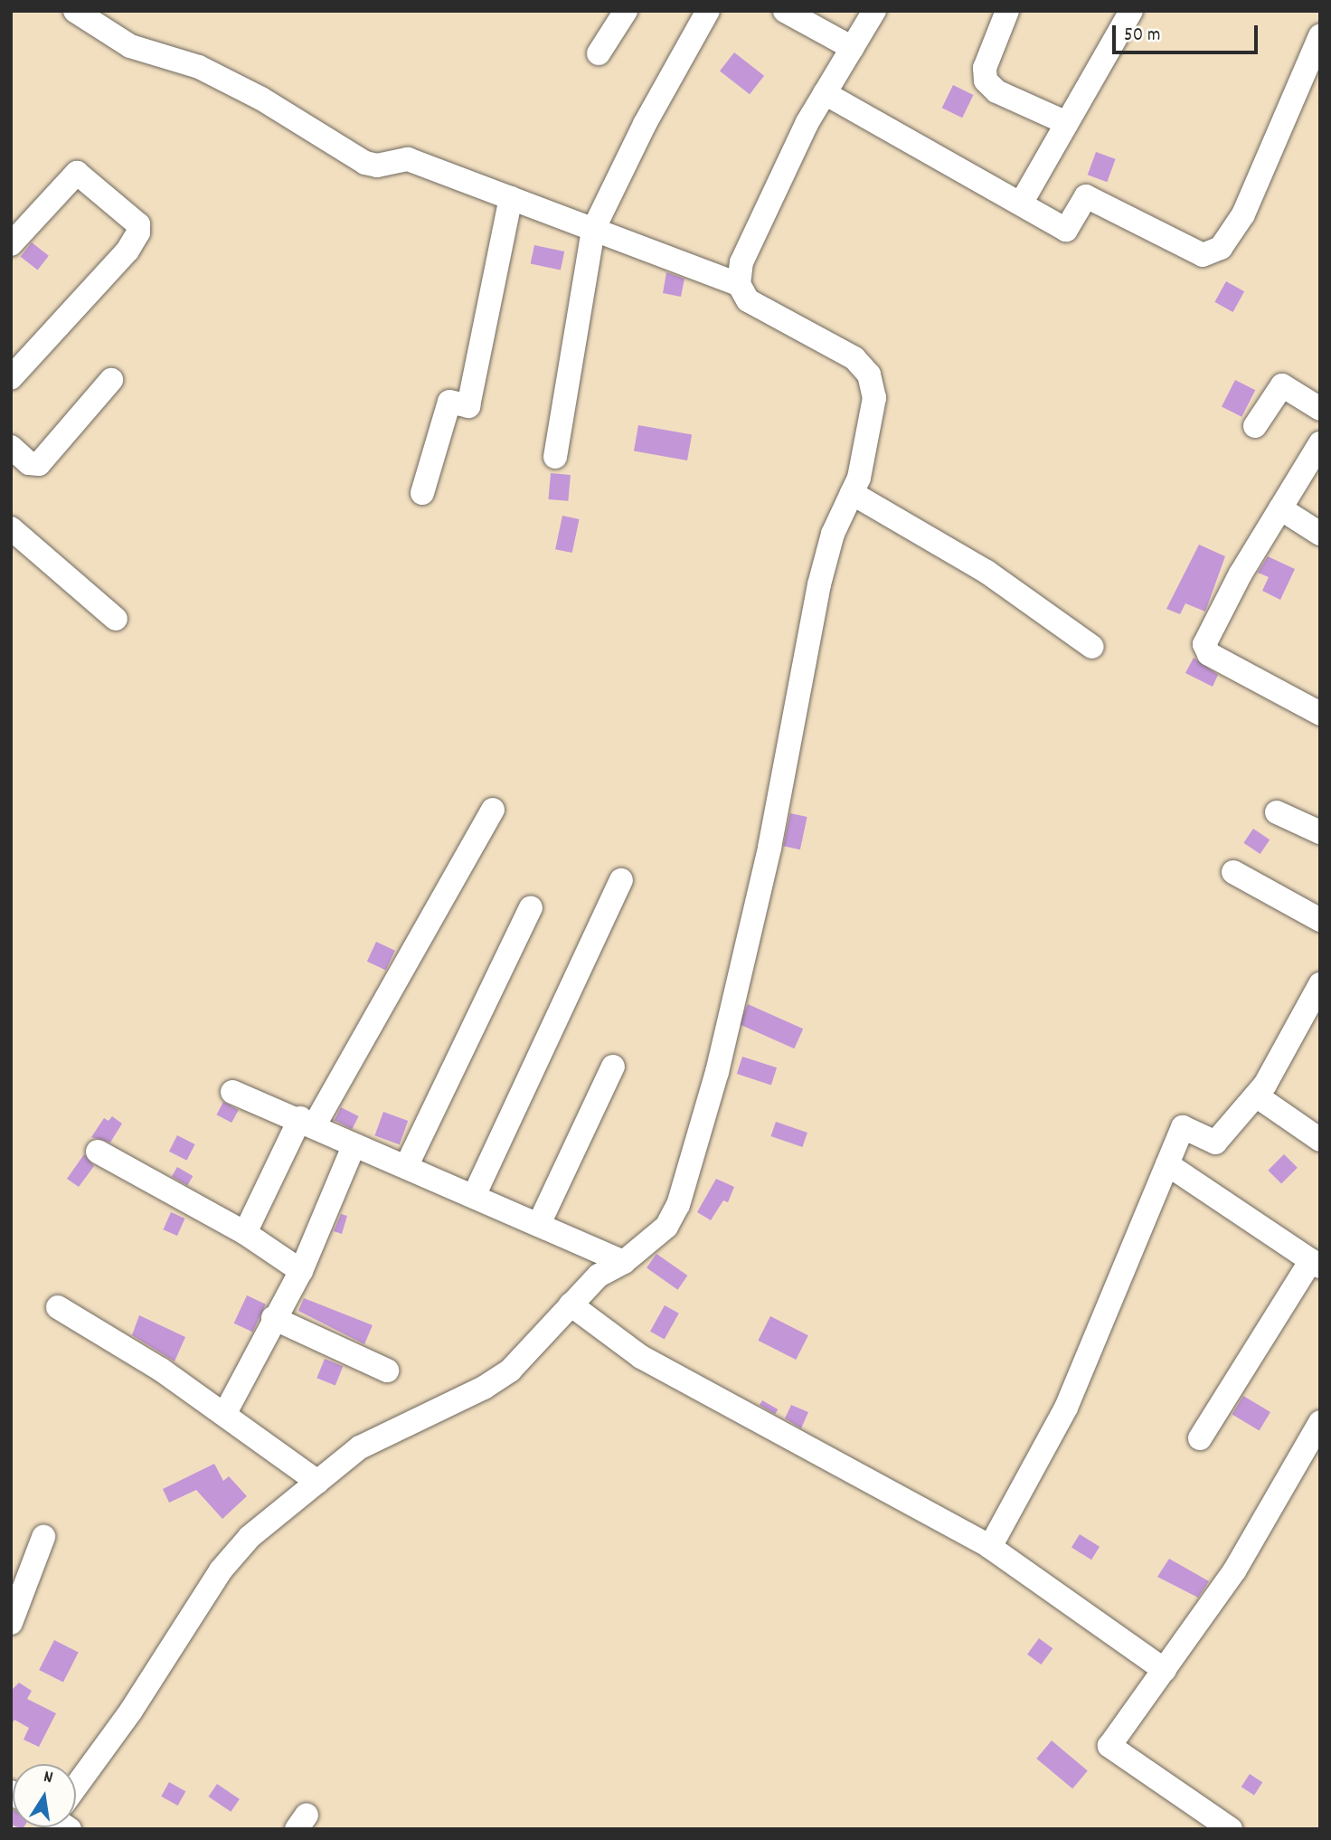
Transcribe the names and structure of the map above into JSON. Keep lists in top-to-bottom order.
{
  "scale_bar": "50 m",
  "north": "top"
}
